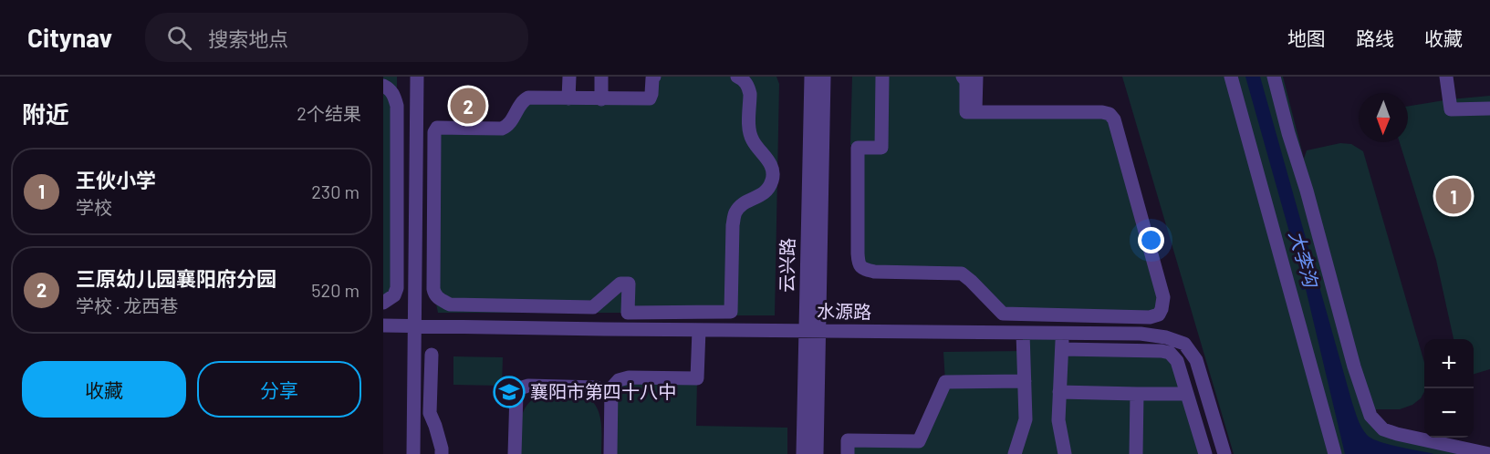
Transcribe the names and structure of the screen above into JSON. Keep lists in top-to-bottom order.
{
  "streets": {
    "street": ["云兴路", "水源路"]
  },
  "crossings": [
    ["云兴路", "水源路"]
  ],
  "water": ["大李沟"],
  "places": {
    "school or university": ["襄阳市第四十八中"]
  },
  "north": "bottom",
  "page": {
    "header": "Citynav",
    "search": "搜索地点",
    "nav": ["地图", "路线", "收藏"],
    "heading": ["附近", "2个结果"],
    "pins": ["2", "1"],
    "list": [
      {
        "mark": "1",
        "name": "王伙小学",
        "note": "学校",
        "value": "230 m"
      },
      {
        "mark": "2",
        "name": "三原幼儿园襄阳府分园",
        "note": "学校 · 龙西巷",
        "value": "520 m"
      }
    ],
    "map_buttons": ["+", "−"],
    "buttons": ["收藏", "分享"]
  }
}
